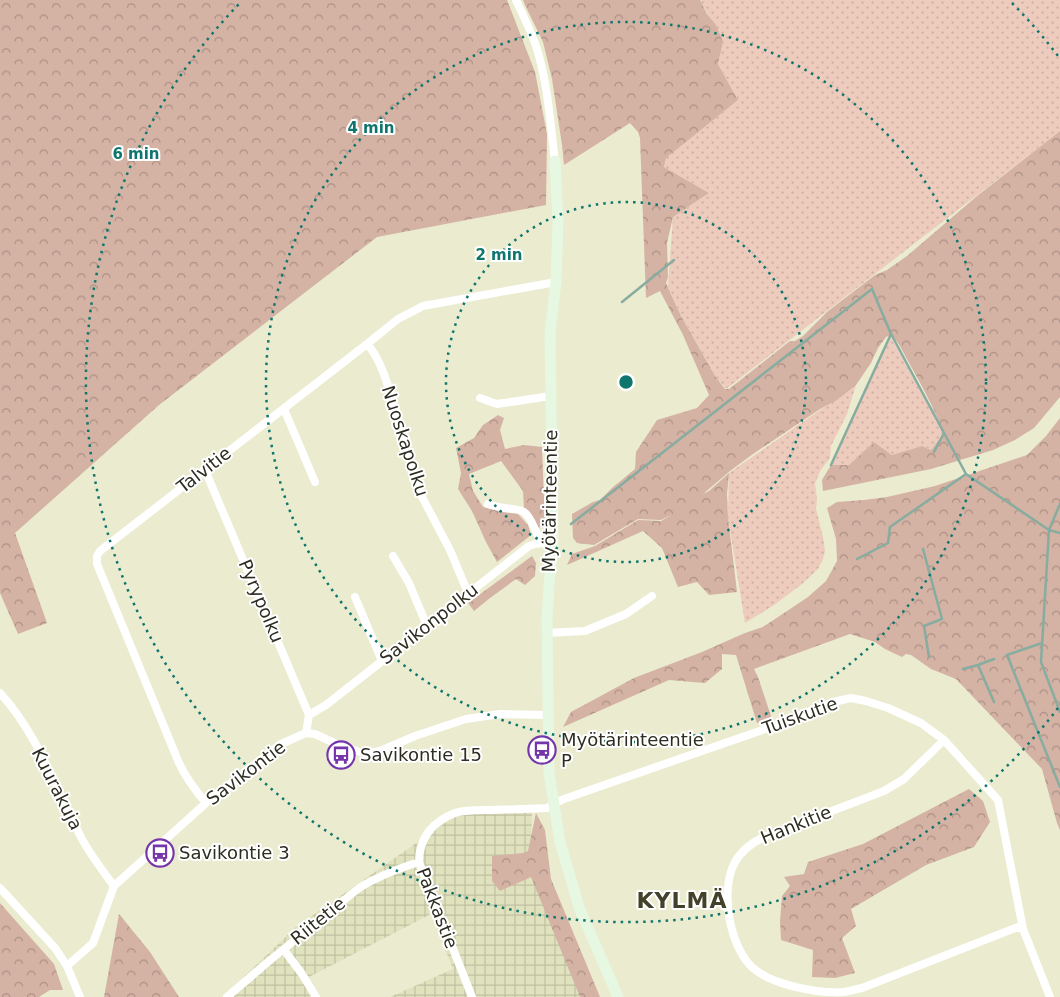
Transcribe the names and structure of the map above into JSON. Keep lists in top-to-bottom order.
{
  "streets": {
    "street": [
      "Nuoskapolku",
      "Talvitie",
      "Myötärinteentie",
      "Pyrypolku",
      "Savikonpolku",
      "Tuiskutie",
      "Savikontie",
      "Kuurakuja",
      "Hankitie",
      "Pakkastie",
      "Riitetie"
    ]
  },
  "crossings": [
    ["Nuoskapolku", "Talvitie"],
    ["Nuoskapolku", "Savikonpolku"],
    ["Talvitie", "Myötärinteentie"],
    ["Talvitie", "Pyrypolku"],
    ["Talvitie", "Savikontie"],
    ["Myötärinteentie", "Savikonpolku"],
    ["Myötärinteentie", "Tuiskutie"],
    ["Myötärinteentie", "Savikontie"],
    ["Myötärinteentie", "Pakkastie"],
    ["Pyrypolku", "Savikonpolku"],
    ["Tuiskutie", "Hankitie"],
    ["Tuiskutie", "Pakkastie"],
    ["Savikontie", "Kuurakuja"],
    ["Pakkastie", "Riitetie"]
  ],
  "districts": ["KYLMÄ"],
  "places": {
    "bus stop": ["Myötärinteentie P", "Savikontie 15", "Savikontie 3"]
  },
  "rings": ["4 min", "6 min", "2 min"]
}
